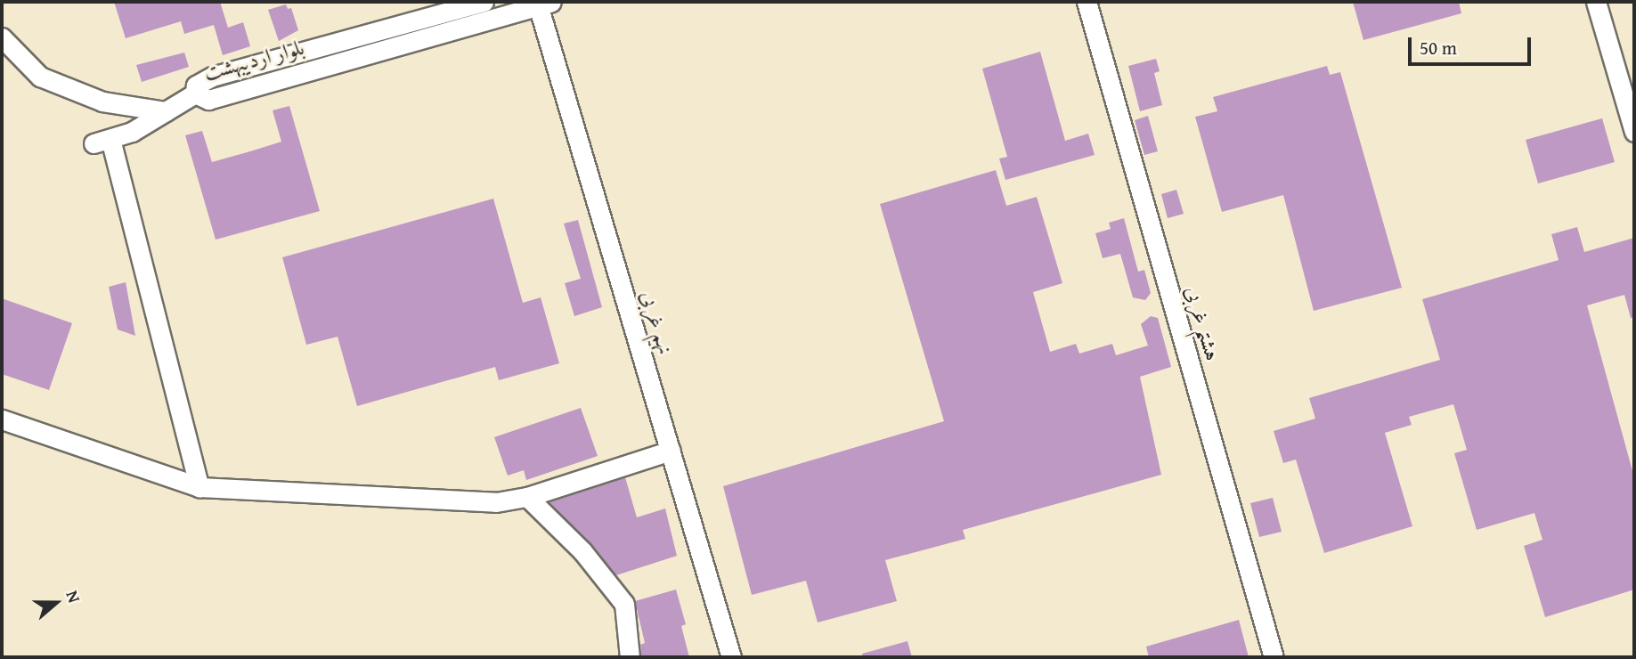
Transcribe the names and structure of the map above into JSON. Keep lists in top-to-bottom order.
{
  "streets": {
    "street": ["بلوار اردیبهشت", "نهم غربی", "هشتم غربی"]
  },
  "crossings": [
    ["بلوار اردیبهشت", "نهم غربی"]
  ],
  "scale_bar": "50 m",
  "north": "right"
}
